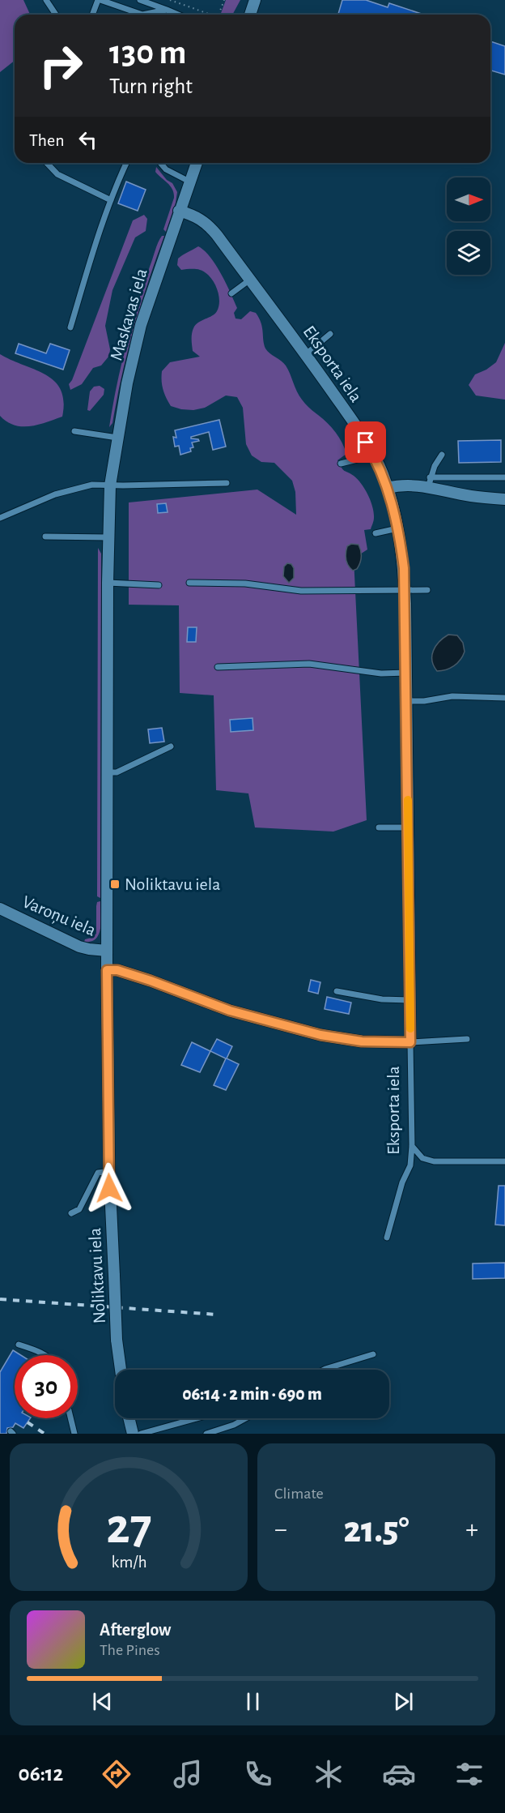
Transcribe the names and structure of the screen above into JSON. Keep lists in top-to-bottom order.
{
  "streets": {
    "street": [
      "Maskavas iela",
      "Eksporta iela",
      "Varoņu iela",
      "Noliktavu iela"
    ]
  },
  "crossings": [
    ["Maskavas iela", "Eksporta iela"],
    ["Maskavas iela", "Noliktavu iela"],
    ["Varoņu iela", "Noliktavu iela"]
  ],
  "places": {
    "transit": ["Noliktavu iela"]
  },
  "north": "right",
  "page": {
    "turn": ["130 m", "Turn right"],
    "then": "Then",
    "limit": "30",
    "trip": "06:14 · 2 min · 690 m",
    "tile": "Climate",
    "heat": ["−", "21.5°", "+"],
    "song": ["Afterglow", "The Pines"],
    "tabs": "06:12",
    "gauge": ["27", "km/h"]
  }
}
